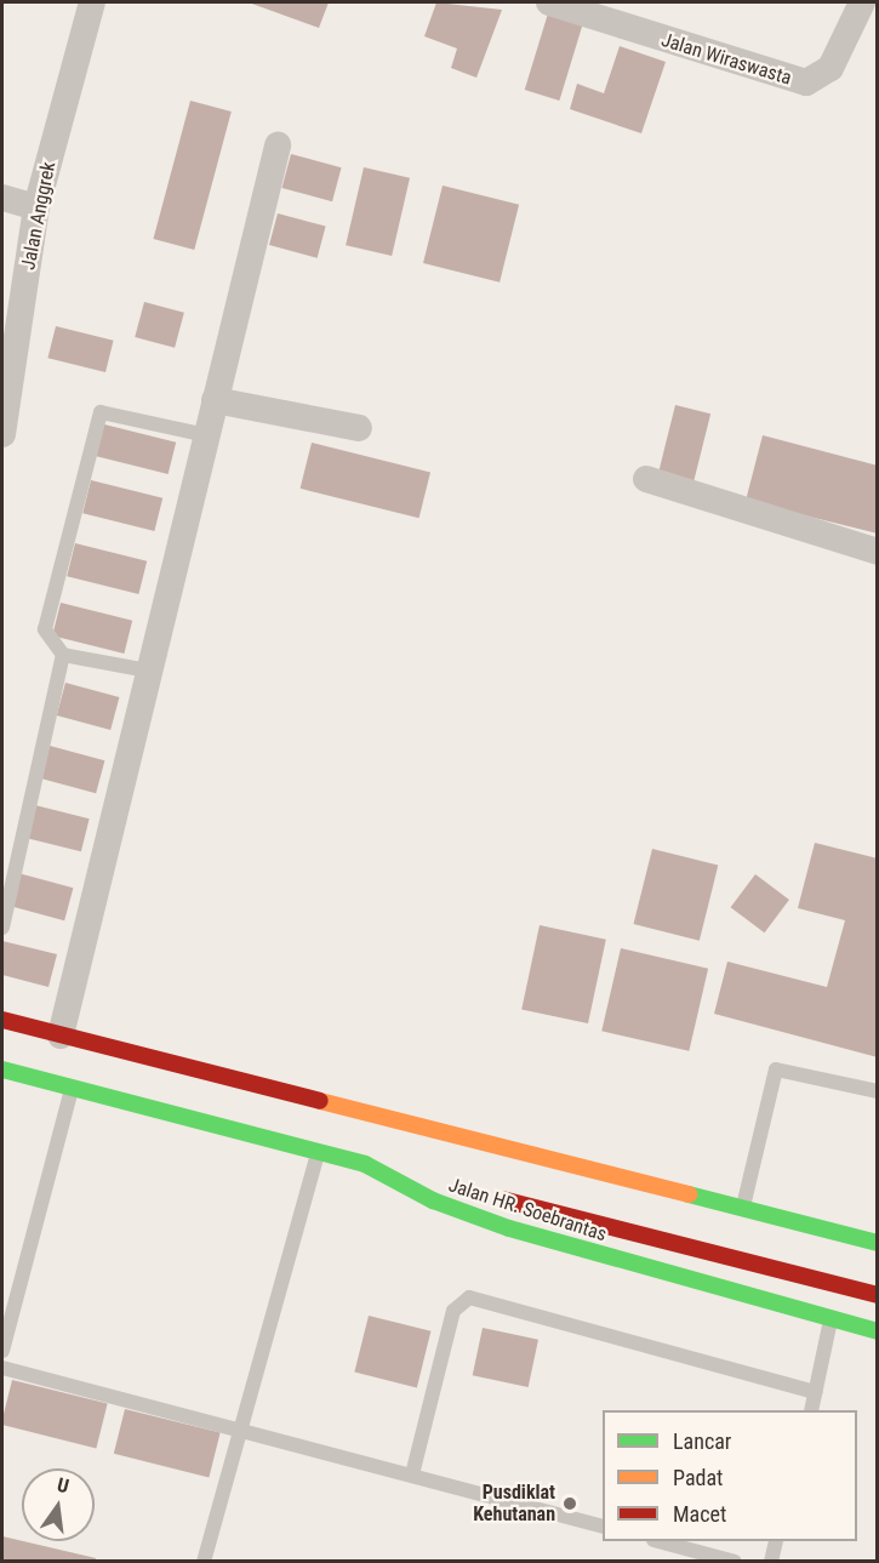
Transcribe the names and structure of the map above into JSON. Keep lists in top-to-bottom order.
{
  "streets": {
    "main road": ["Jalan HR. Soebrantas"],
    "street": ["Jalan Wiraswasta", "Jalan Anggrek"]
  },
  "places": ["Pusdiklat Kehutanan"],
  "legend": ["Lancar", "Padat", "Macet"],
  "north": "top"
}
